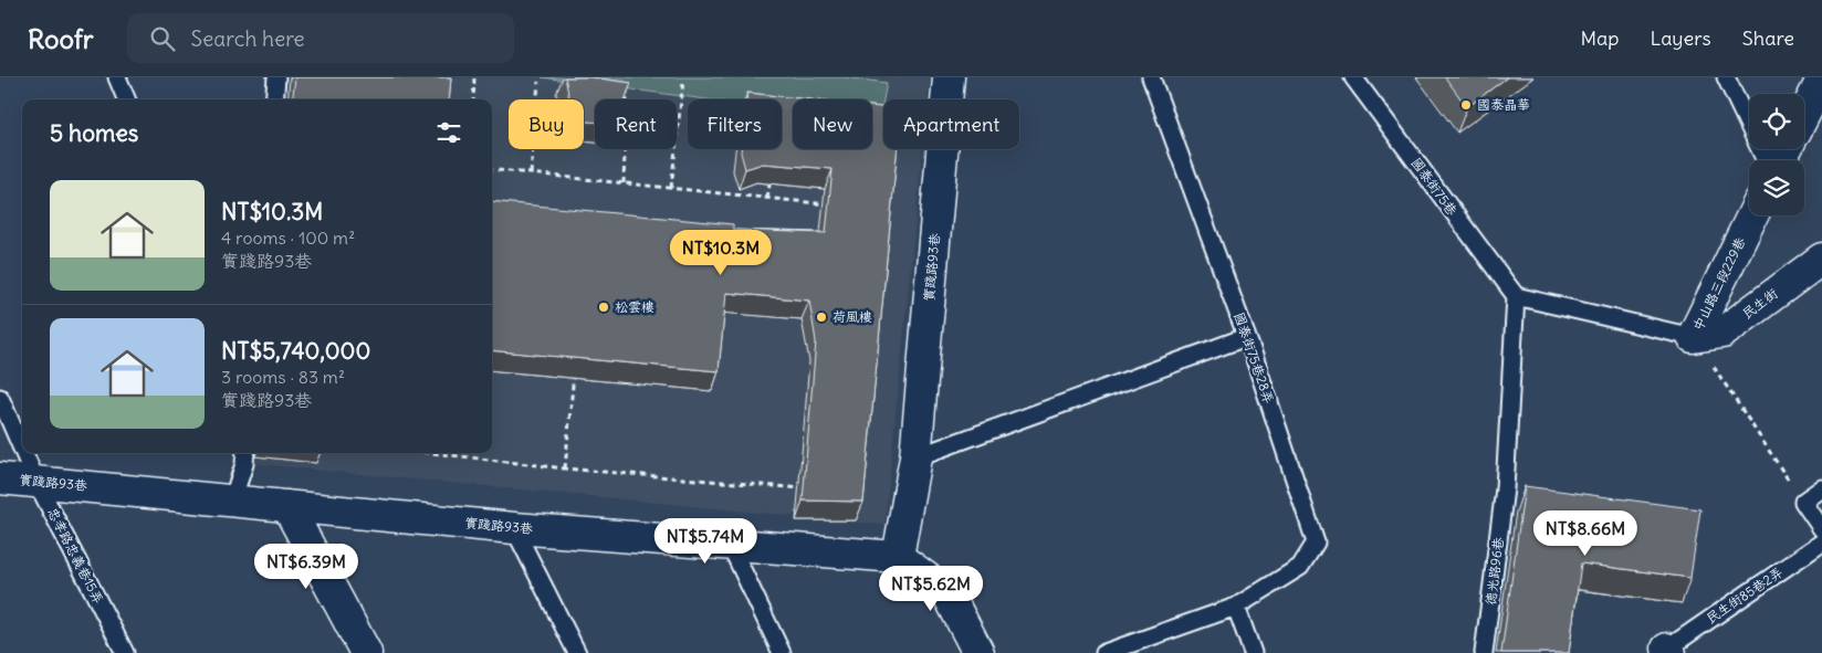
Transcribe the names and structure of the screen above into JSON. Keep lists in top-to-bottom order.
{
  "streets": {
    "street": ["實踐路93巷", "中山路三段229巷", "民生街"],
    "lane": [
      "國泰街75巷",
      "國泰街75巷28弄",
      "忠孝路忠義巷15弄",
      "德光路96巷",
      "民生街85巷2弄"
    ]
  },
  "crossings": [
    ["國泰街75巷", "德光路96巷"],
    ["實踐路93巷", "忠孝路忠義巷15弄"],
    ["中山路三段229巷", "民生街"]
  ],
  "places": ["國泰晶華", "松雲樓", "荷風樓"],
  "page": {
    "header": "Roofr",
    "search": "Search here",
    "nav": ["Map", "Layers", "Share"],
    "chip": [
      "Buy",
      "Rent",
      "Filters",
      "New",
      "Apartment"
    ],
    "heading": "5 homes",
    "list": [
      {
        "name": "NT$10.3M",
        "note": "4 rooms · 100 m² · 實踐路93巷"
      },
      {
        "name": "NT$5,740,000",
        "note": "3 rooms · 83 m² · 實踐路93巷"
      }
    ],
    "price": [
      "NT$10.3M",
      "NT$8.66M",
      "NT$5.74M",
      "NT$6.39M",
      "NT$5.62M"
    ]
  }
}
